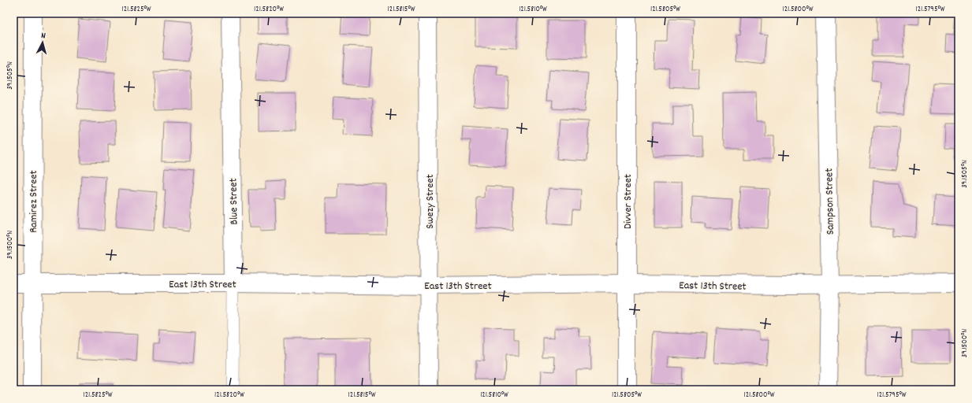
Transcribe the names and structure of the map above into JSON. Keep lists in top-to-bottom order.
{
  "streets": {
    "street": [
      "Ramirez Street",
      "Blue Street",
      "Swezy Street",
      "Divver Street",
      "Sampson Street",
      "East 13th Street"
    ]
  },
  "crossings": [
    ["Ramirez Street", "East 13th Street"],
    ["Blue Street", "East 13th Street"],
    ["Swezy Street", "East 13th Street"],
    ["Divver Street", "East 13th Street"],
    ["Sampson Street", "East 13th Street"]
  ],
  "north": "top",
  "coordinates": [
    "121.5825°W",
    "121.5820°W",
    "121.5815°W",
    "121.5810°W",
    "121.5805°W",
    "121.5800°W",
    "121.5795°W",
    "39.1505°N",
    "39.1500°N"
  ]
}
